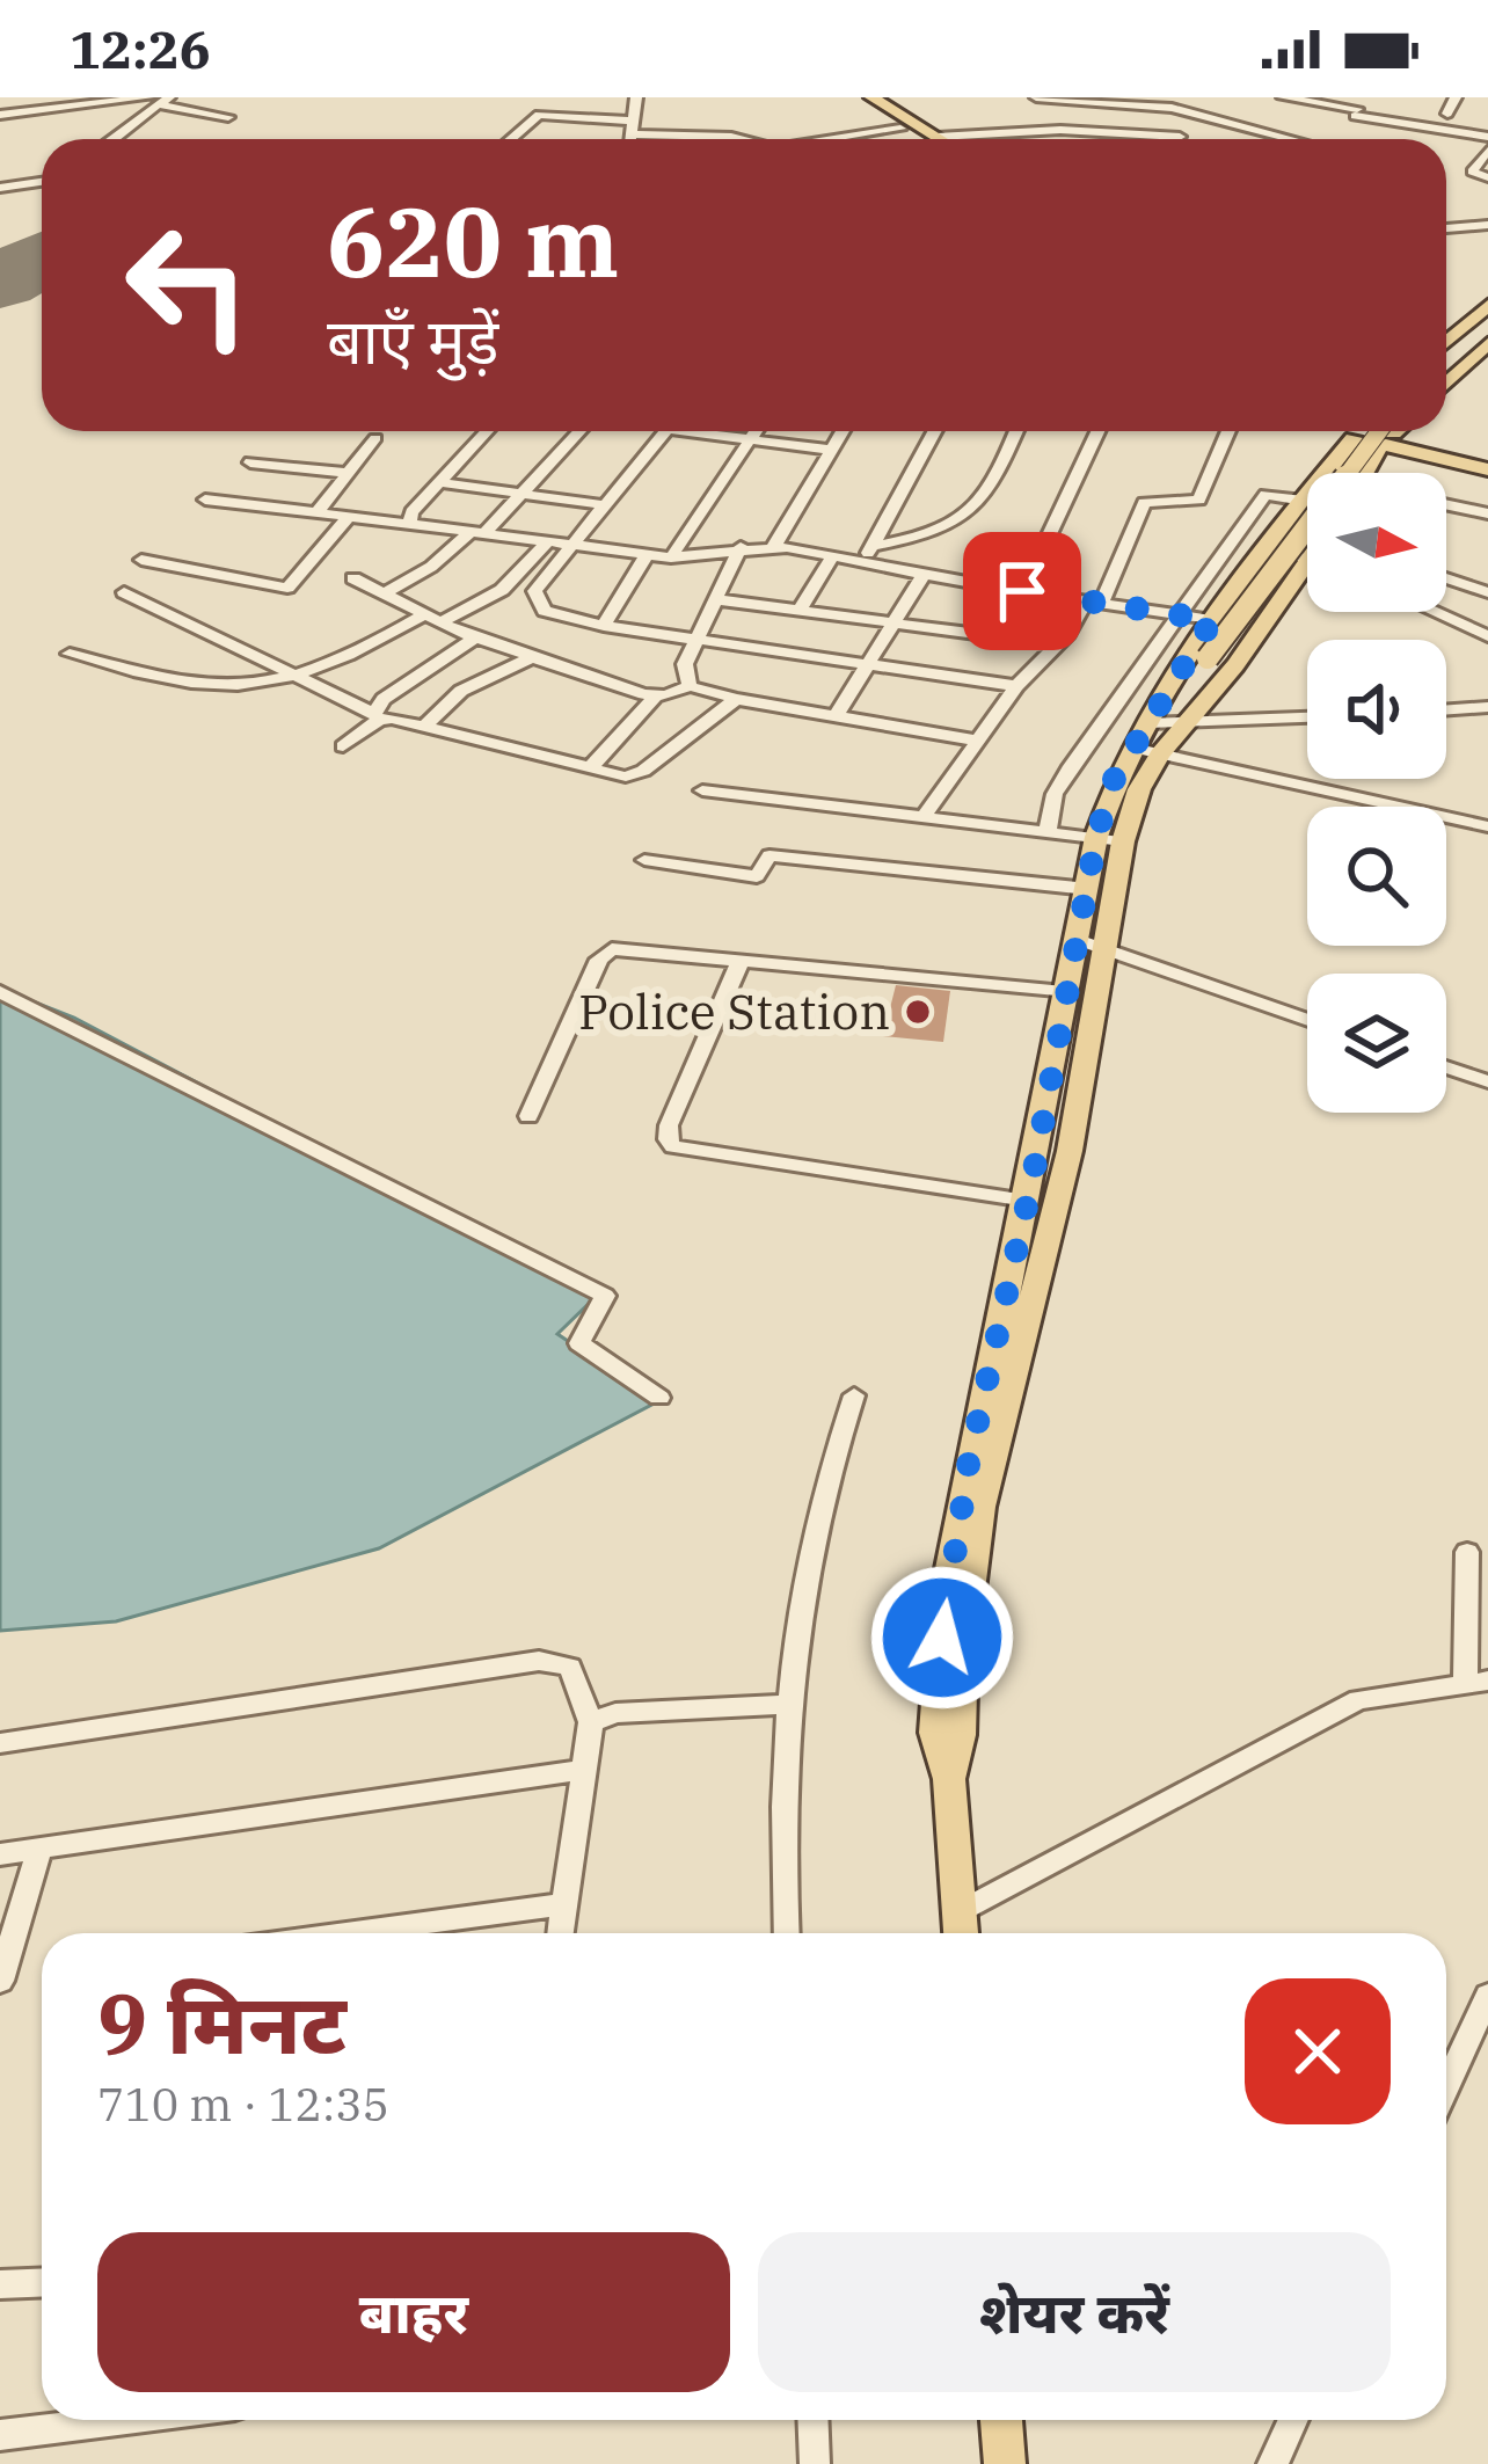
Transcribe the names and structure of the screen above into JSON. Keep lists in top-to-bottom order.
{
  "places": ["Police Station"],
  "north": "right",
  "page": {
    "status": "12:26",
    "turn": ["620 m", "बाएँ मुड़ें"],
    "heading": ["9 मिनट", "710 m · 12:35"],
    "buttons": ["बाहर", "शेयर करें"]
  }
}
